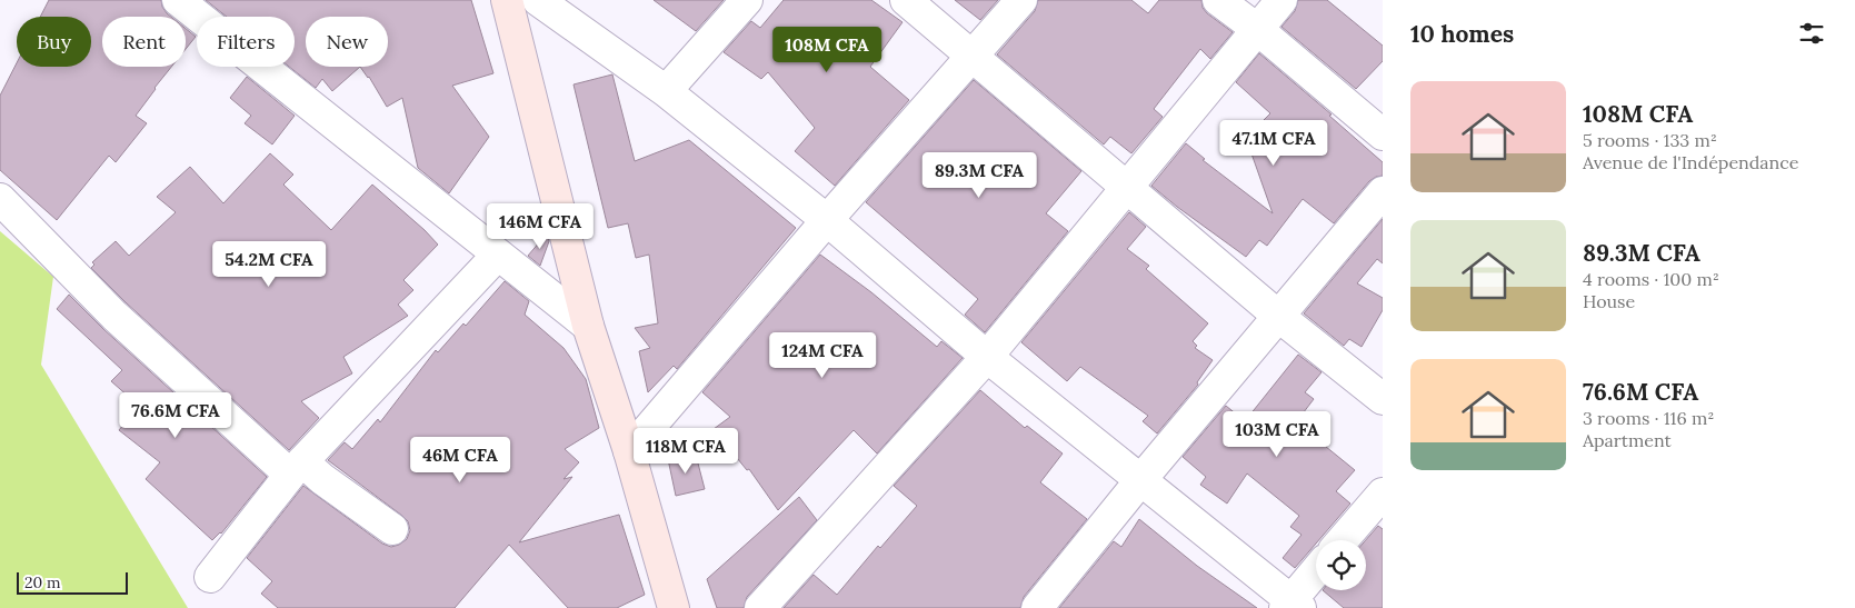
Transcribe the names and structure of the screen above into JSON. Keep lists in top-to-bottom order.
{
  "scale_bar": "20 m",
  "page": {
    "heading": "10 homes",
    "chip": [
      "Buy",
      "Rent",
      "Filters",
      "New"
    ],
    "price": [
      "108M CFA",
      "47.1M CFA",
      "89.3M CFA",
      "146M CFA",
      "54.2M CFA",
      "124M CFA",
      "76.6M CFA",
      "103M CFA",
      "118M CFA",
      "46M CFA"
    ],
    "list": [
      {
        "name": "108M CFA",
        "note": "5 rooms · 133 m² · Avenue de l'Indépendance"
      },
      {
        "name": "89.3M CFA",
        "note": "4 rooms · 100 m² · House"
      },
      {
        "name": "76.6M CFA",
        "note": "3 rooms · 116 m² · Apartment"
      }
    ],
    "scale": "20 m"
  }
}
